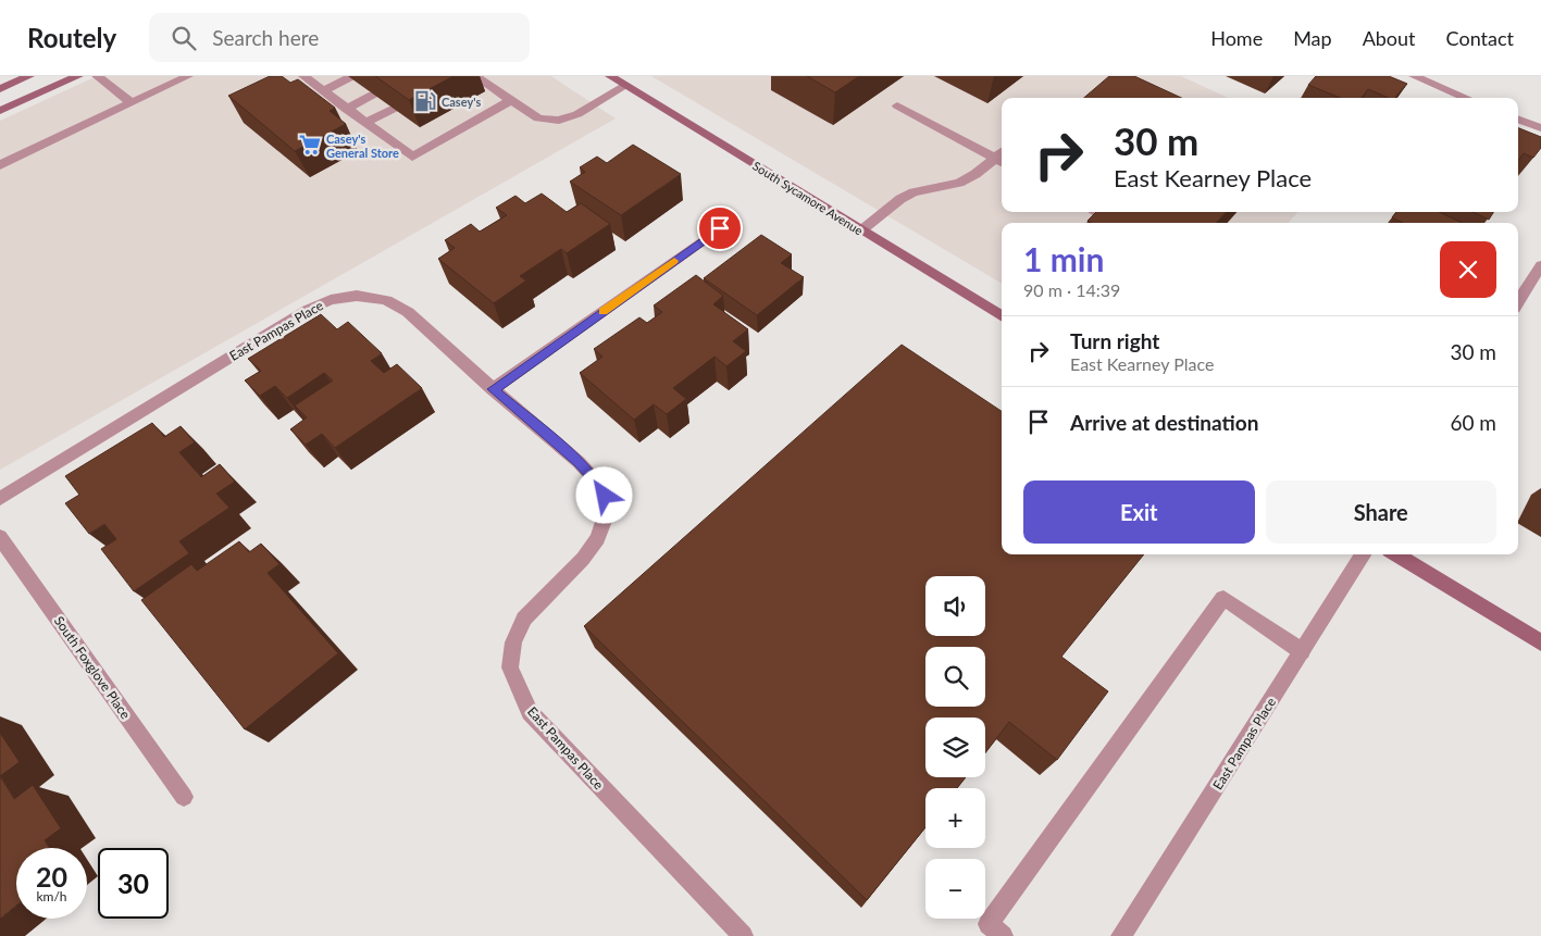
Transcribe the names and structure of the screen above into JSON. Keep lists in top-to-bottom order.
{
  "streets": {
    "main road": ["South Sycamore Avenue"],
    "street": ["East Pampas Place", "South Foxglove Place"]
  },
  "places": {
    "fuel station": ["Casey's"],
    "supermarket": ["Casey's General Store"]
  },
  "page": {
    "header": "Routely",
    "search": "Search here",
    "nav": [
      "Home",
      "Map",
      "About",
      "Contact"
    ],
    "turn": ["30 m", "East Kearney Place"],
    "heading": ["1 min", "90 m · 14:39"],
    "list": [
      {
        "name": "Turn right",
        "note": "East Kearney Place",
        "value": "30 m"
      },
      {
        "name": "Arrive at destination",
        "value": "60 m"
      }
    ],
    "buttons": ["Exit", "Share"],
    "map_buttons": ["+", "−"],
    "speed": "20 km/h",
    "limit": "30"
  }
}
